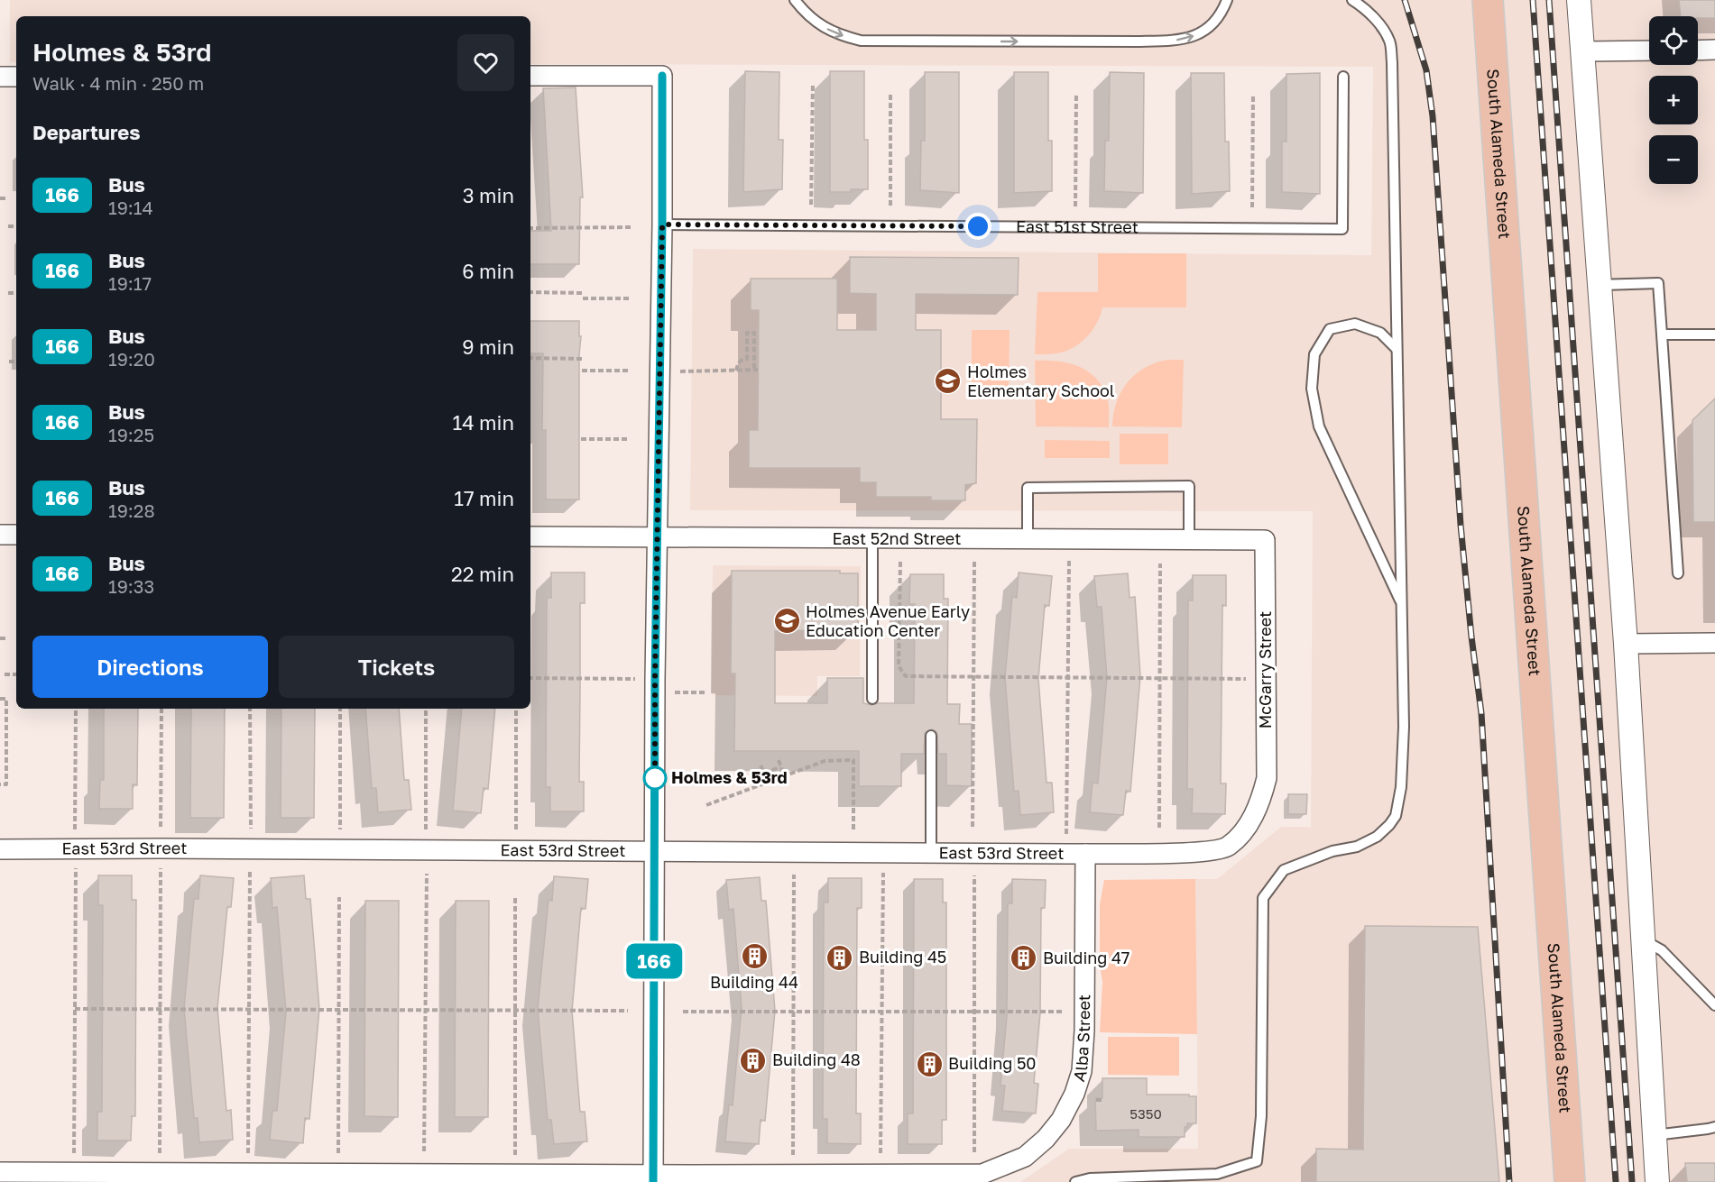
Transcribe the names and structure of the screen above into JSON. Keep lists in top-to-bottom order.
{
  "streets": {
    "main road": ["South Alameda Street"],
    "street": [
      "East 52nd Street",
      "McGarry Street",
      "East 53rd Street",
      "Alba Street"
    ],
    "lane": ["East 51st Street"]
  },
  "crossings": [
    ["East 52nd Street", "McGarry Street"],
    ["McGarry Street", "East 53rd Street"],
    ["East 53rd Street", "Alba Street"]
  ],
  "places": {
    "school or university": ["Holmes Elementary School", "Holmes Avenue Early Education Center"],
    "other": ["Holmes & 53rd"],
    "building": [
      "Building 44",
      "Building 45",
      "Building 47",
      "Building 48",
      "Building 50"
    ]
  },
  "lines": ["bus line 166"],
  "house_numbers": ["5350"],
  "page": {
    "on_map": "166",
    "map_buttons": ["+", "−"],
    "heading": [
      ["Holmes & 53rd", "Walk · 4 min · 250 m"],
      "Departures"
    ],
    "list": [
      {
        "mark": "166",
        "name": "Bus",
        "note": "19:14",
        "value": "3 min"
      },
      {
        "mark": "166",
        "name": "Bus",
        "note": "19:17",
        "value": "6 min"
      },
      {
        "mark": "166",
        "name": "Bus",
        "note": "19:20",
        "value": "9 min"
      },
      {
        "mark": "166",
        "name": "Bus",
        "note": "19:25",
        "value": "14 min"
      },
      {
        "mark": "166",
        "name": "Bus",
        "note": "19:28",
        "value": "17 min"
      },
      {
        "mark": "166",
        "name": "Bus",
        "note": "19:33",
        "value": "22 min"
      }
    ],
    "buttons": ["Directions", "Tickets"]
  }
}
